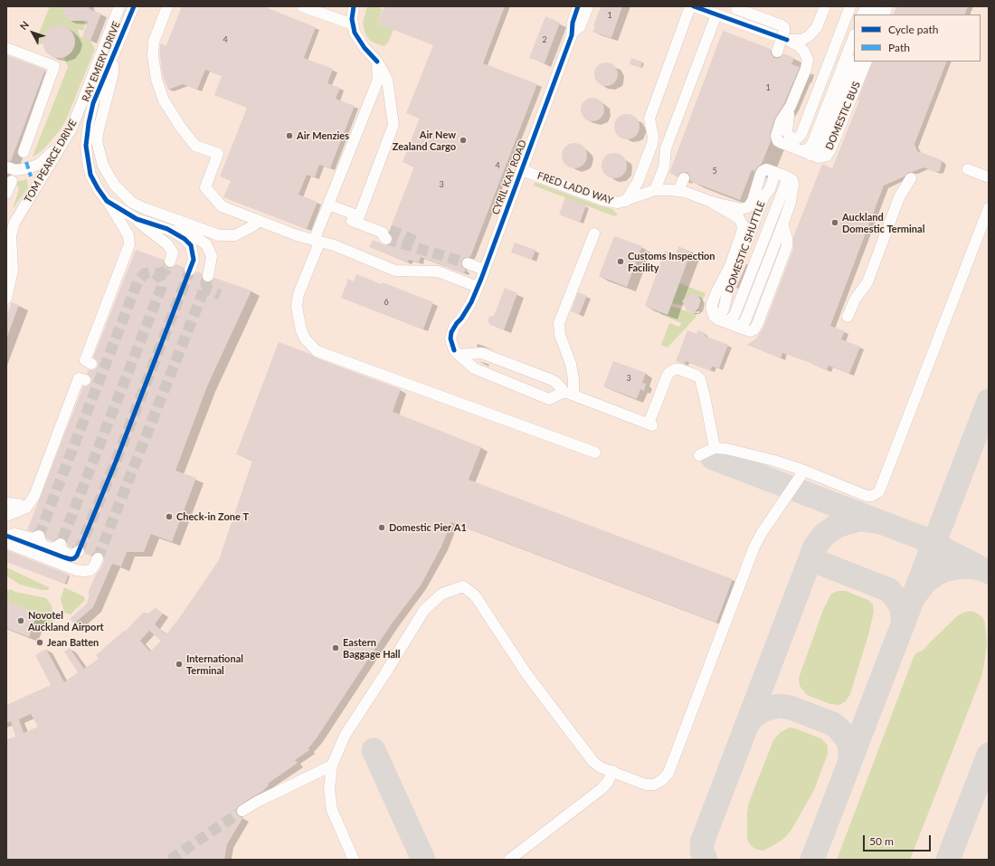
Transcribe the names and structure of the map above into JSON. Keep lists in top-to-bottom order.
{
  "streets": {
    "street": [
      "RAY EMERY DRIVE",
      "DOMESTIC BUS",
      "TOM PEARCE DRIVE",
      "CYRIL KAY ROAD",
      "FRED LADD WAY",
      "DOMESTIC SHUTTLE"
    ]
  },
  "crossings": [
    ["CYRIL KAY ROAD", "FRED LADD WAY"]
  ],
  "places": [
    "Air Menzies",
    "Air New Zealand Cargo",
    "Auckland Domestic Terminal",
    "Customs Inspection Facility",
    "Check-in Zone T",
    "Domestic Pier A1",
    "Novotel Auckland Airport",
    "Jean Batten",
    "Eastern Baggage Hall",
    "International Terminal"
  ],
  "house_numbers": [
    "1",
    "4",
    "2",
    "1",
    "4",
    "5",
    "3",
    "6",
    "3"
  ],
  "legend": ["Cycle path", "Path"],
  "scale_bar": "50 m",
  "north": "top left"
}
